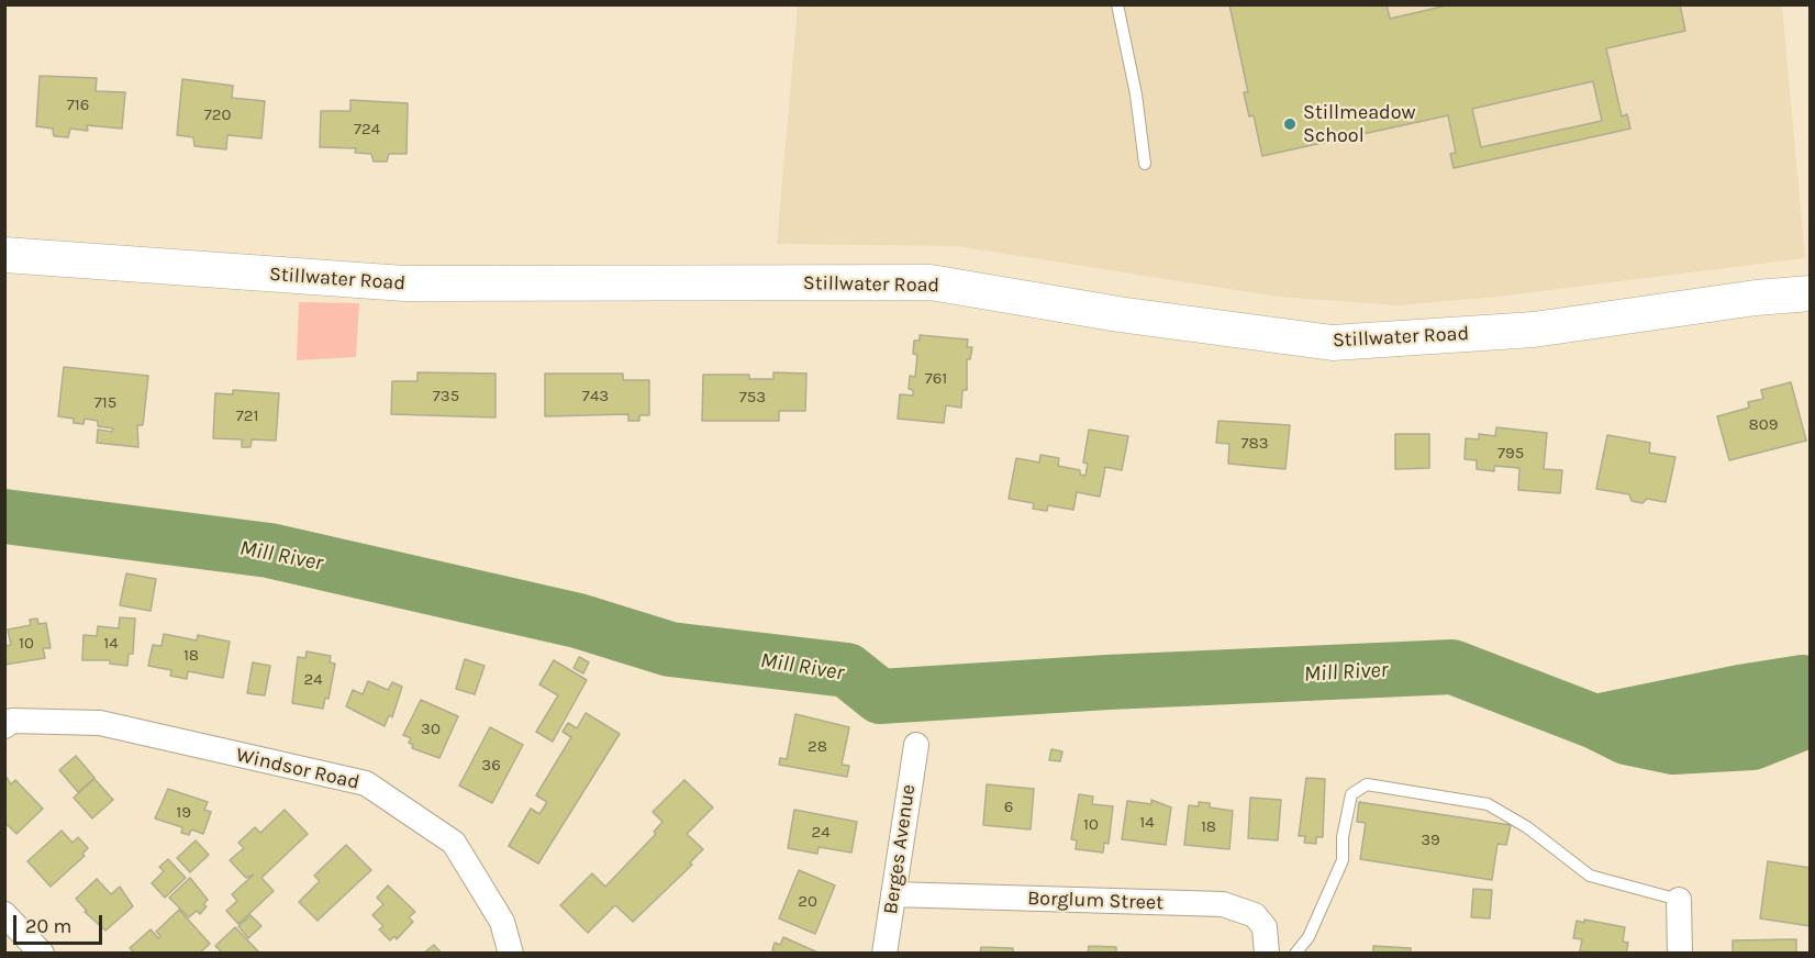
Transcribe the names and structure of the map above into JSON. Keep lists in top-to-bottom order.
{
  "streets": {
    "main road": ["Stillwater Road"],
    "street": ["Windsor Road", "Berges Avenue", "Borglum Street"]
  },
  "crossings": [
    ["Berges Avenue", "Borglum Street"]
  ],
  "water": ["Mill River"],
  "places": ["Stillmeadow School"],
  "house_numbers": [
    "716",
    "720",
    "724",
    "761",
    "735",
    "743",
    "753",
    "715",
    "721",
    "809",
    "783",
    "795",
    "10",
    "14",
    "18",
    "24",
    "30",
    "28",
    "36",
    "6",
    "19",
    "14",
    "10",
    "18",
    "24",
    "39",
    "20"
  ],
  "scale_bar": "20 m"
}
